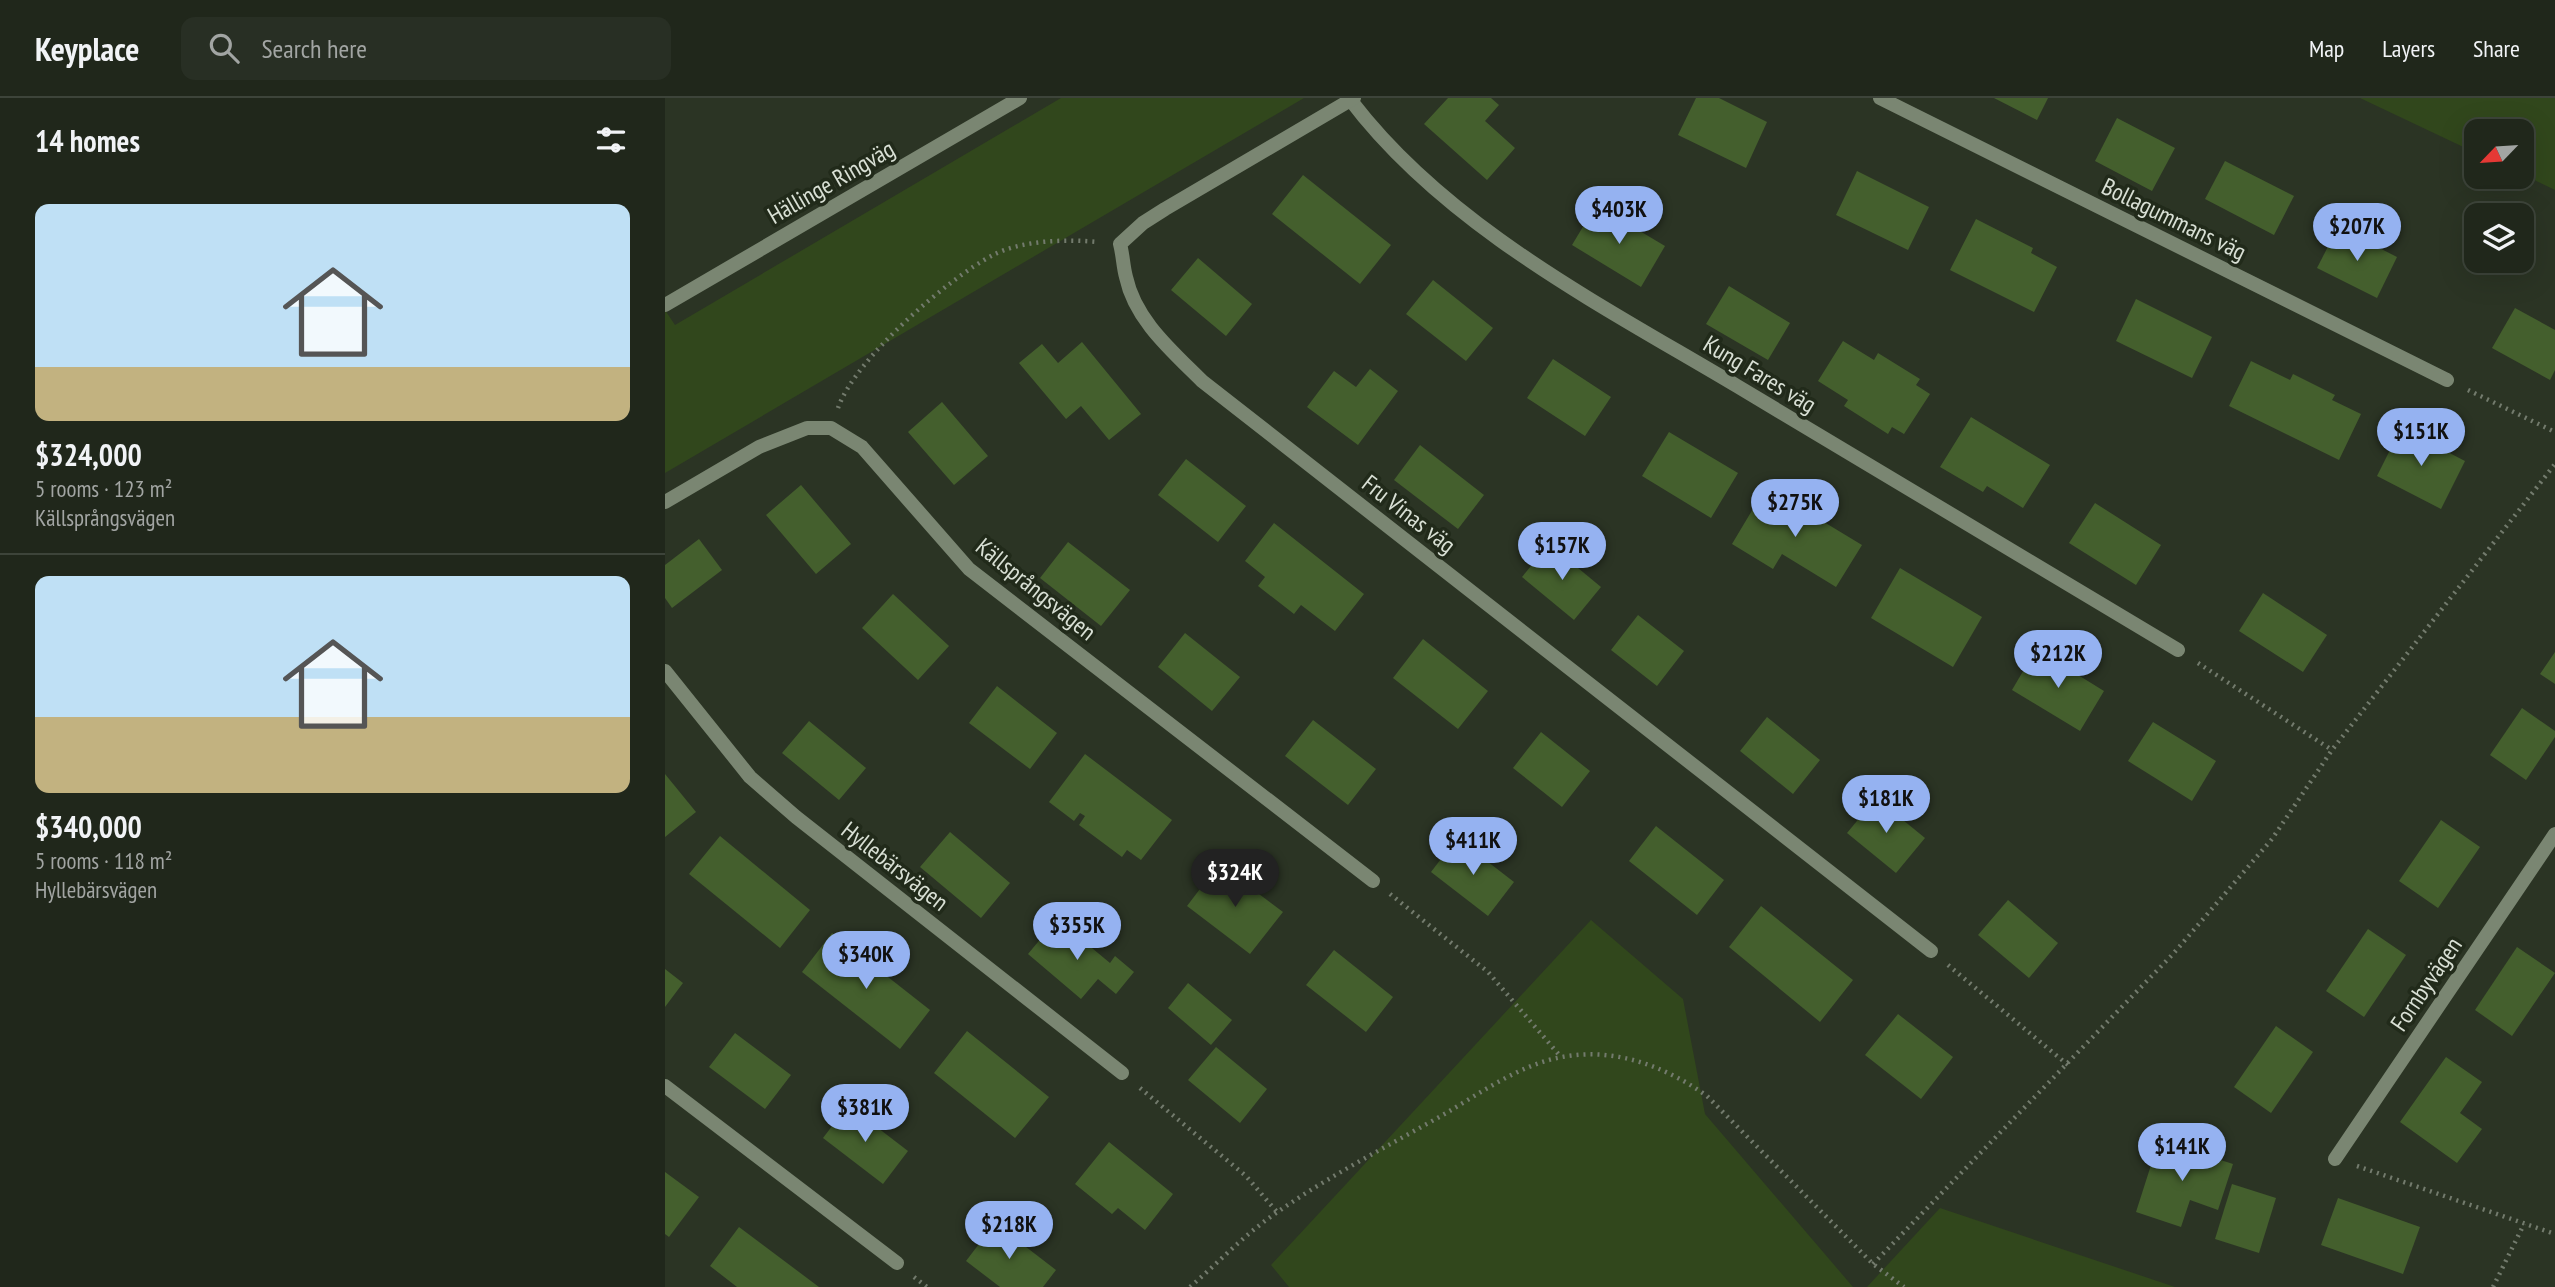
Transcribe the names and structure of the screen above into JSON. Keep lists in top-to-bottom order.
{
  "streets": {
    "street": [
      "Hällinge Ringväg",
      "Bollagummans väg",
      "Kung Fares väg",
      "Fru Vinas väg",
      "Källsprångsvägen",
      "Hyllebärsvägen",
      "Fornbyvägen"
    ]
  },
  "north": "bottom left",
  "page": {
    "header": "Keyplace",
    "search": "Search here",
    "nav": ["Map", "Layers", "Share"],
    "heading": "14 homes",
    "list": [
      {
        "name": "$324,000",
        "note": "5 rooms · 123 m² · Källsprångsvägen"
      },
      {
        "name": "$340,000",
        "note": "5 rooms · 118 m² · Hyllebärsvägen"
      }
    ],
    "price": [
      "$403K",
      "$207K",
      "$151K",
      "$275K",
      "$157K",
      "$212K",
      "$181K",
      "$411K",
      "$324K",
      "$355K",
      "$340K",
      "$381K",
      "$141K",
      "$218K"
    ]
  }
}
